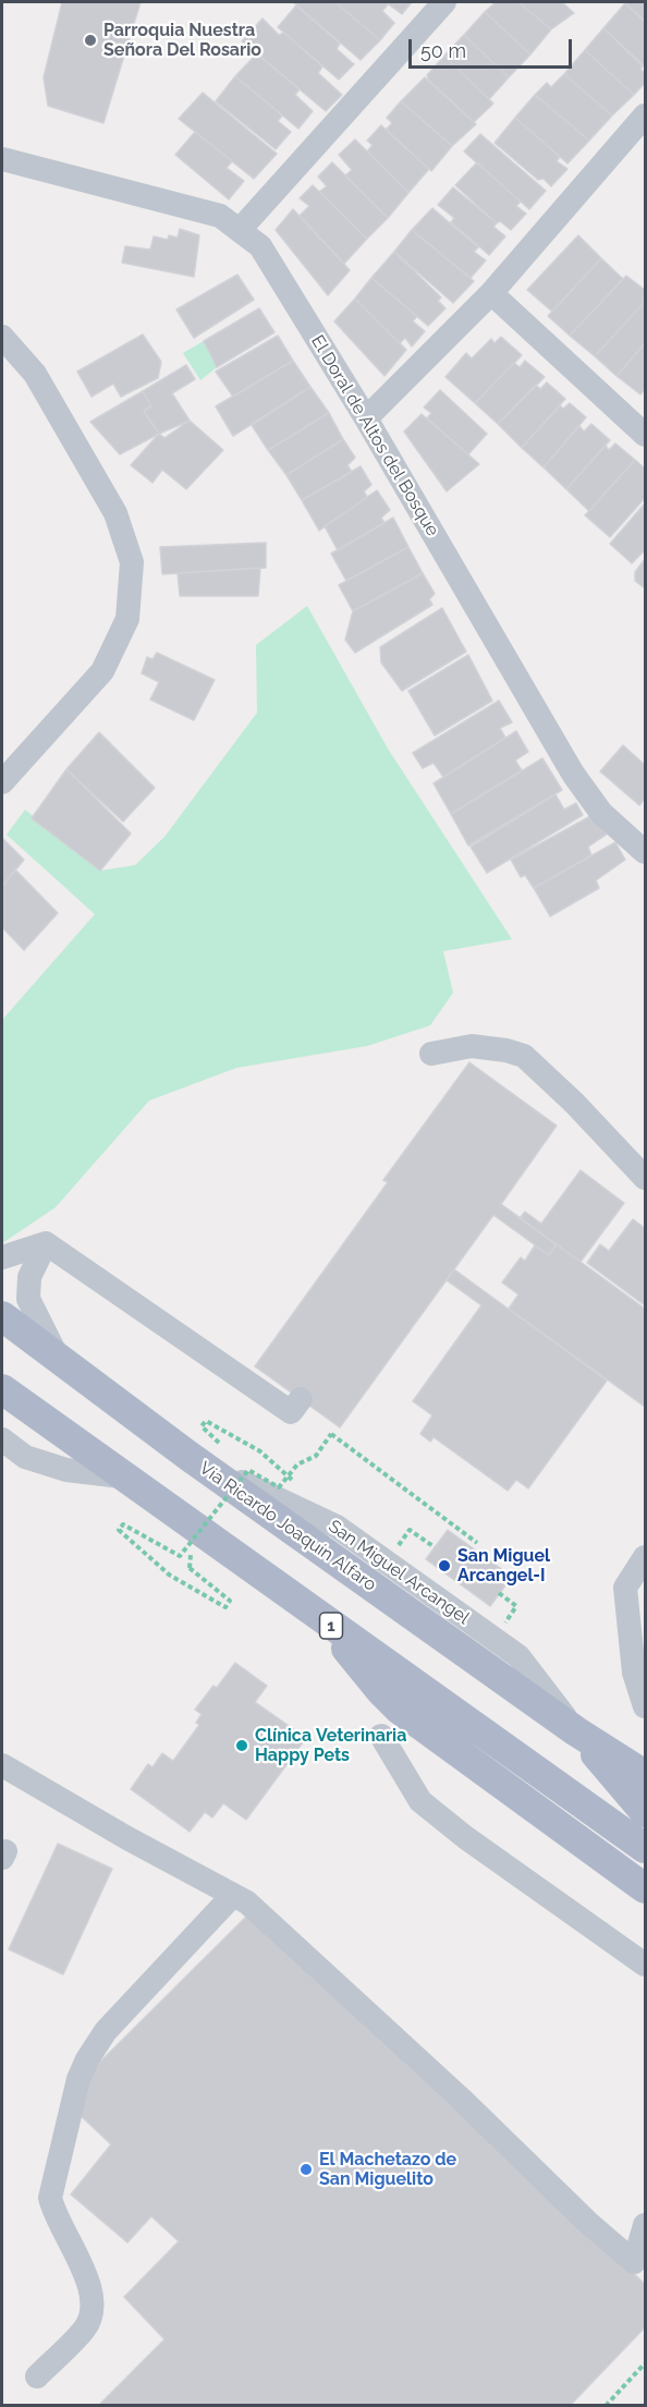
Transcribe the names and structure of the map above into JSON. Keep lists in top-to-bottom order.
{
  "streets": {
    "main road": ["Vía Ricardo Joaquín Alfaro", "1"],
    "street": ["El Doral de Altos del Bosque", "San Miguel Arcangel"]
  },
  "crossings": [
    ["Vía Ricardo Joaquín Alfaro", "San Miguel Arcangel"]
  ],
  "places": [
    "Parroquia Nuestra Señora Del Rosario",
    "San Miguel Arcangel-I",
    "Clínica Veterinaria Happy Pets",
    "El Machetazo de San Miguelito"
  ],
  "scale_bar": "50 m"
}
